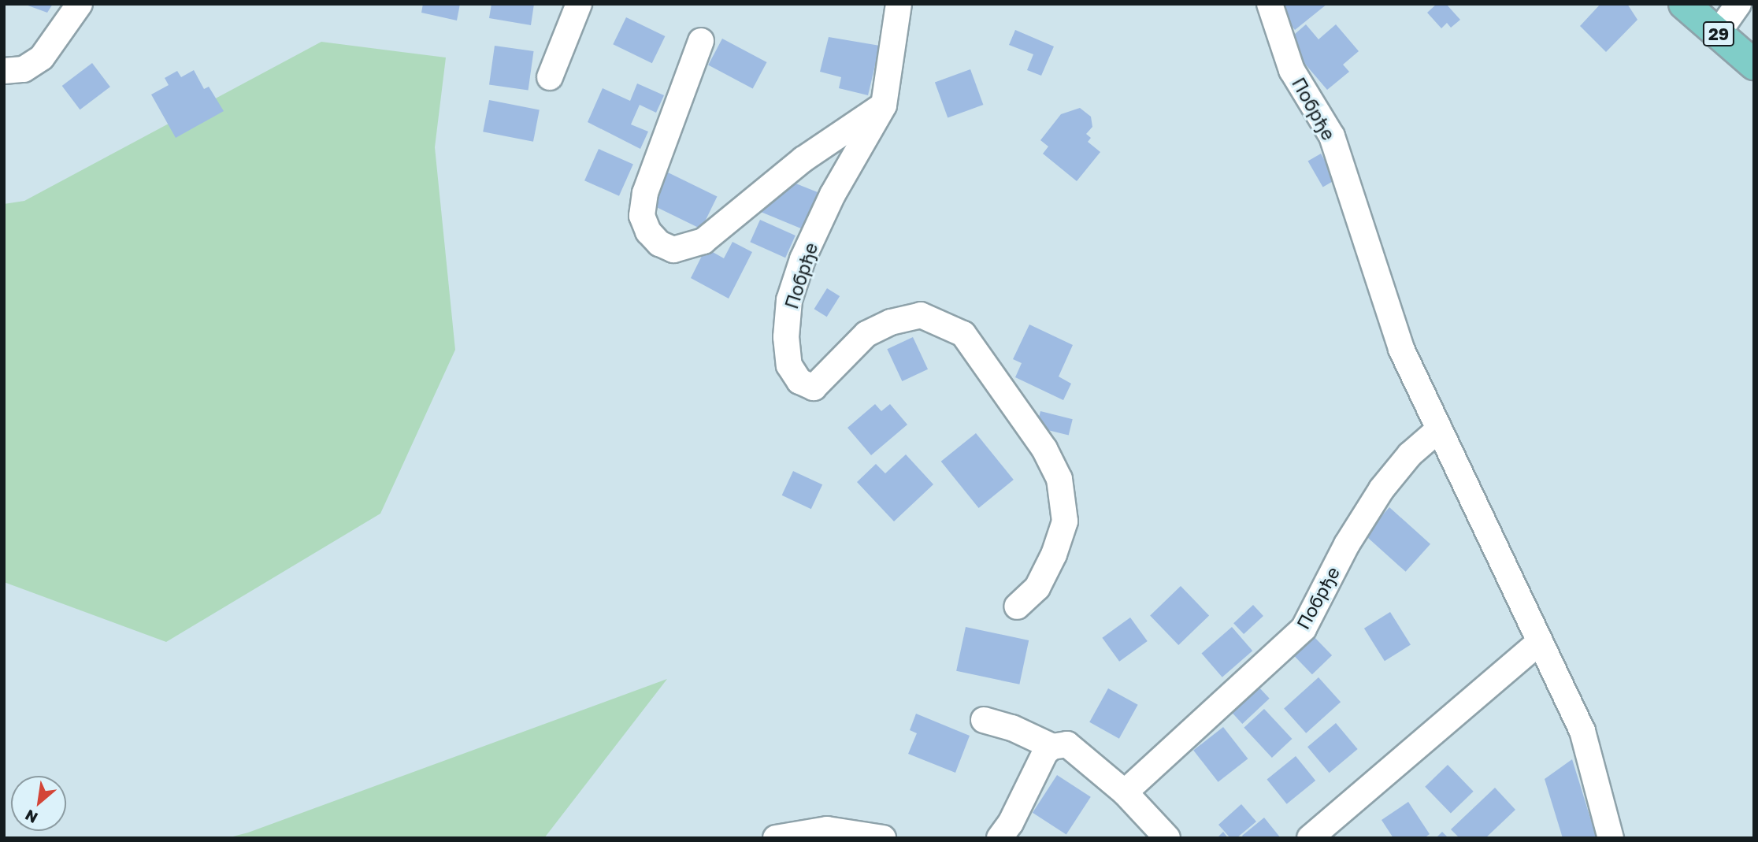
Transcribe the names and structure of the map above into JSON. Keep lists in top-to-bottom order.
{
  "streets": {
    "main road": ["29"],
    "street": ["Побрђе"]
  },
  "north": "bottom left"
}
